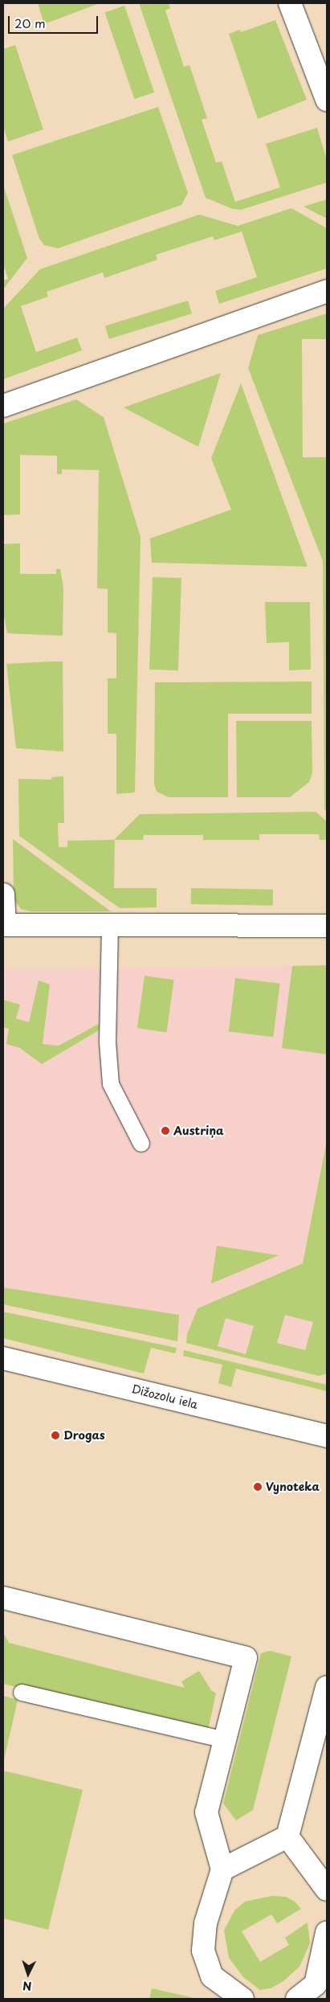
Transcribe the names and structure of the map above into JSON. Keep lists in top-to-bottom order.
{
  "streets": {
    "street": ["Dižozolu iela"]
  },
  "places": ["Austriņa", "Drogas", "Vynoteka"],
  "scale_bar": "20 m",
  "north": "bottom"
}
